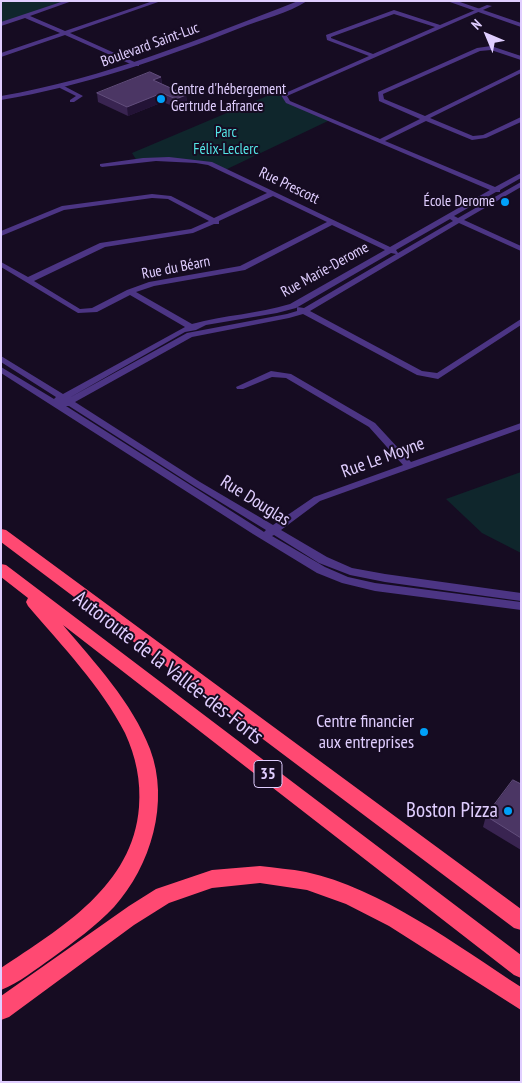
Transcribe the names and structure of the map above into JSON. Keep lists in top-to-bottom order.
{
  "streets": {
    "highway": ["Autoroute de la Vallée-des-Forts", "35"],
    "street": [
      "Boulevard Saint-Luc",
      "Rue Prescott",
      "Rue du Béarn",
      "Rue Marie-Derome",
      "Rue Le Moyne",
      "Rue Douglas"
    ]
  },
  "crossings": [
    ["Rue Prescott", "Rue du Béarn"],
    ["Rue Prescott", "Rue Marie-Derome"],
    ["Rue Marie-Derome", "Rue Douglas"],
    ["Rue Le Moyne", "Rue Douglas"]
  ],
  "parks": ["Parc Félix-Leclerc"],
  "places": [
    "Centre d'hébergement Gertrude Lafrance",
    "École Derome",
    "Centre financier aux entreprises",
    "Boston Pizza"
  ],
  "north": "top left"
}
